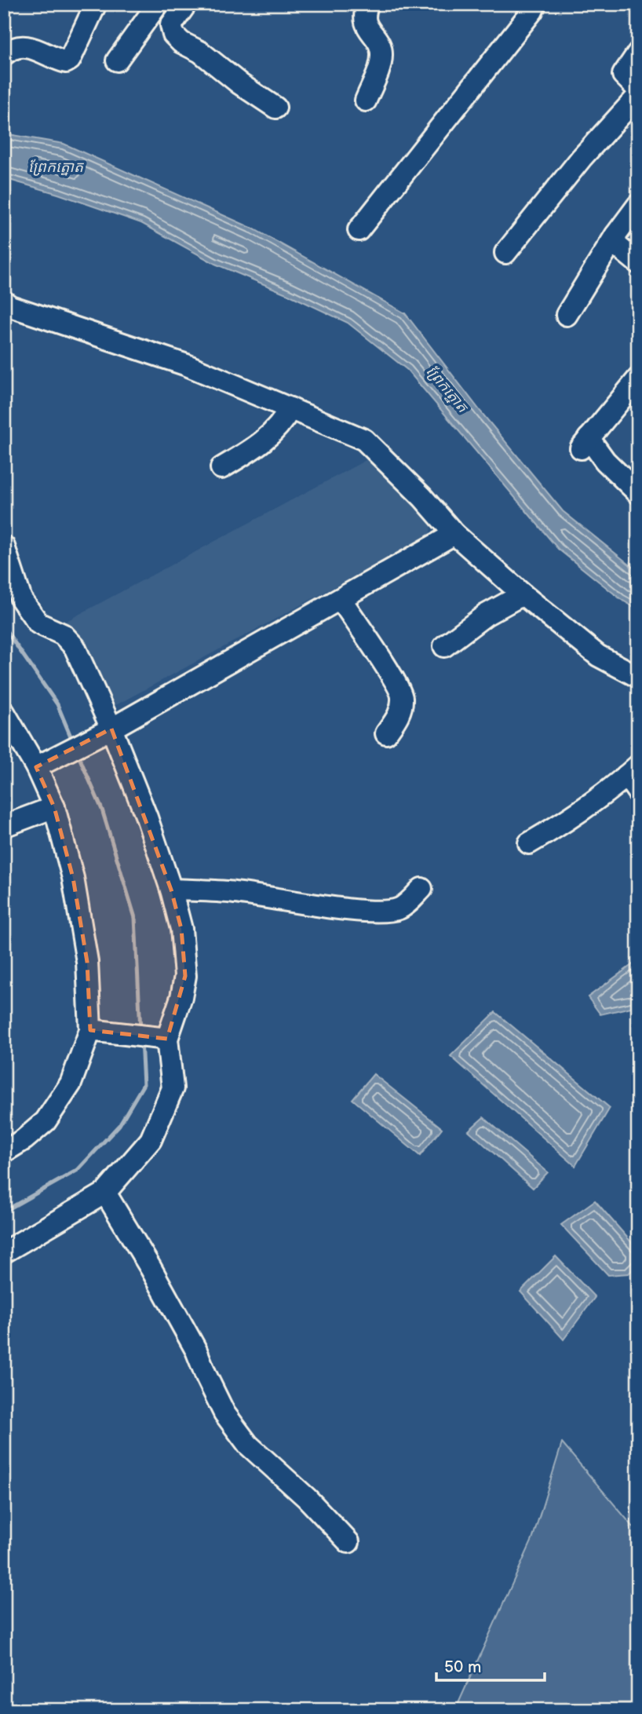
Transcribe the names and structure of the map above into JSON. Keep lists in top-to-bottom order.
{
  "water": ["ព្រែកត្នោត"],
  "scale_bar": "50 m"
}
